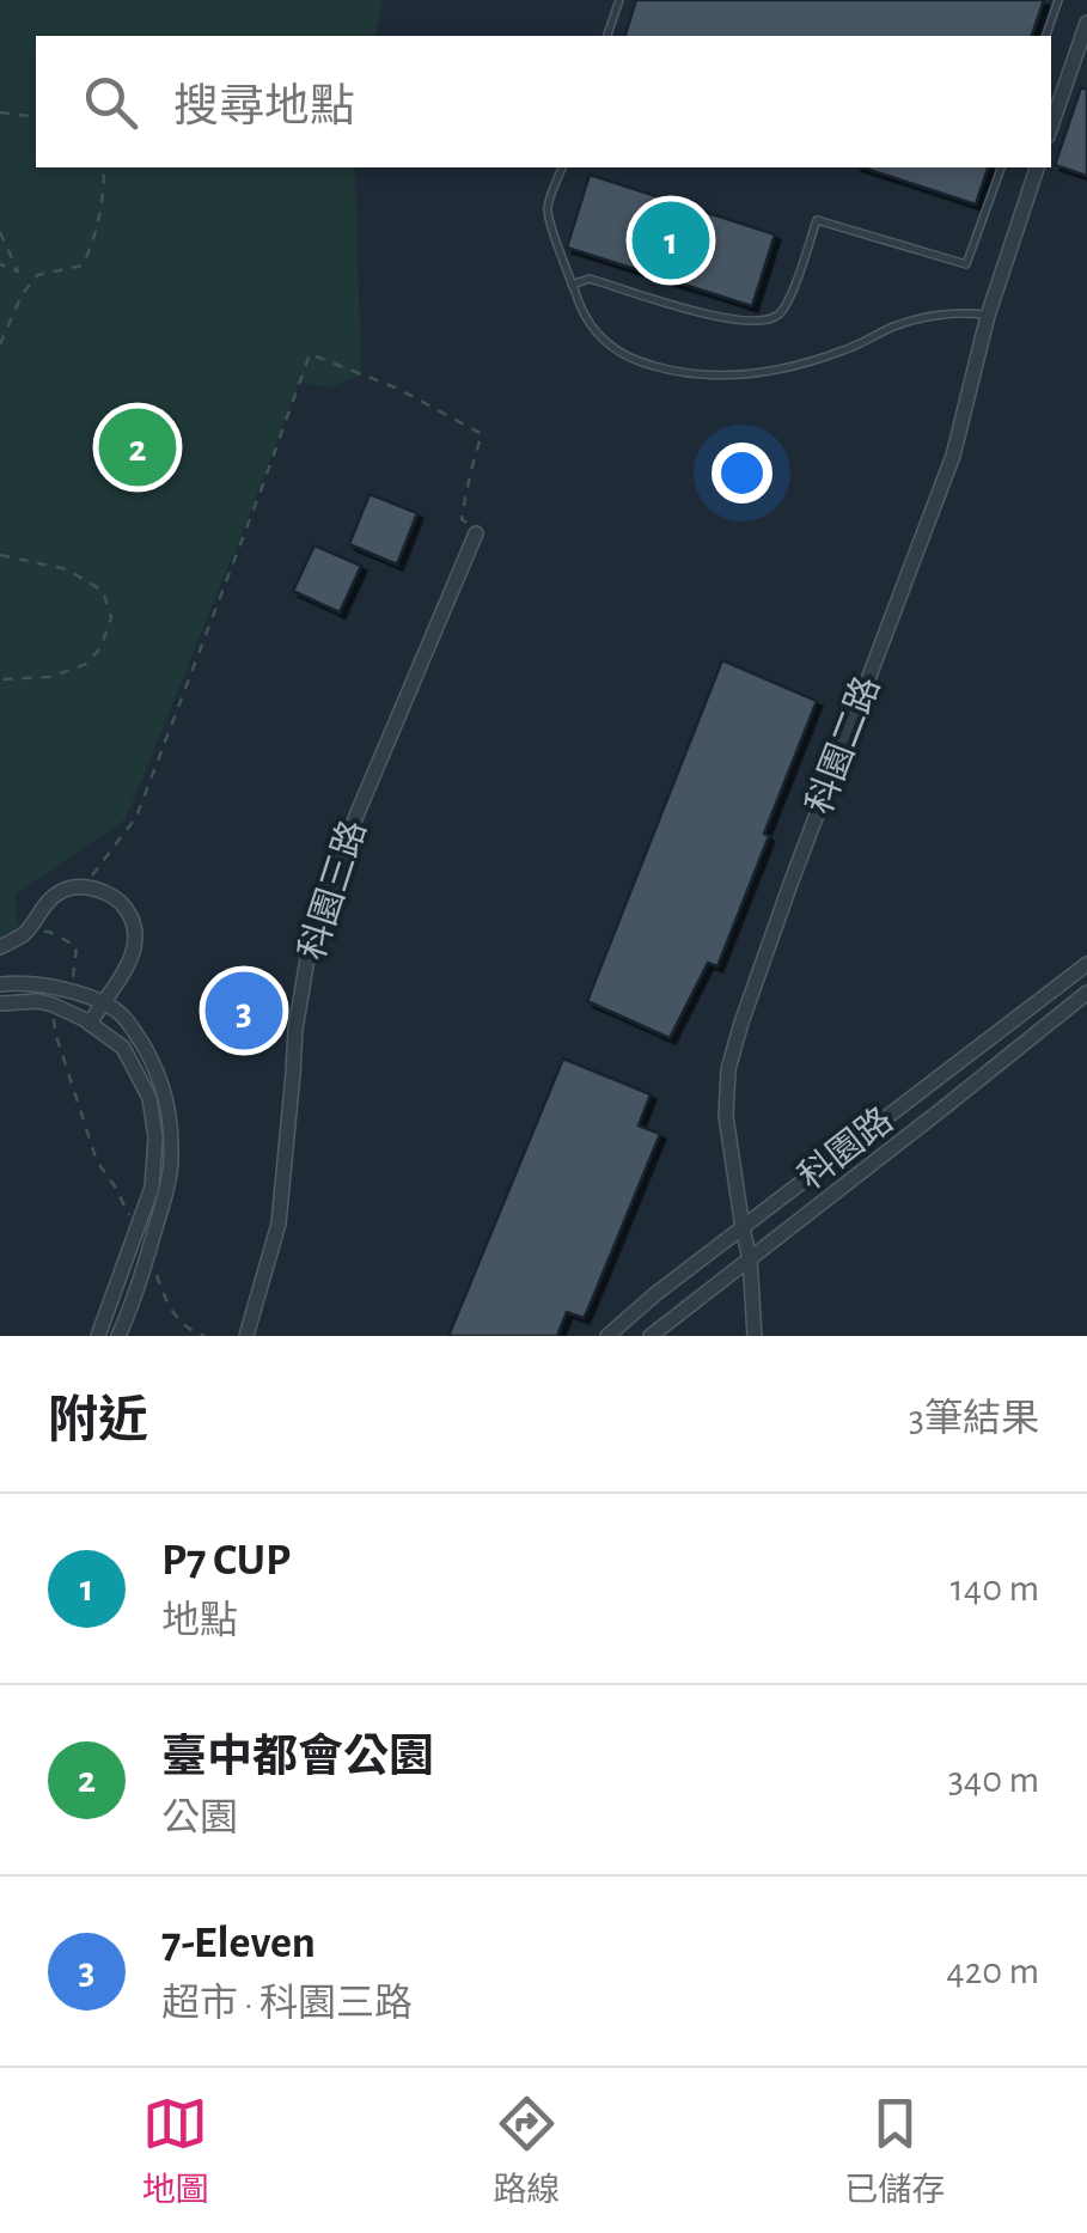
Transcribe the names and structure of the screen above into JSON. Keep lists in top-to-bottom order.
{
  "streets": {
    "street": ["科園二路", "科園三路", "科園路"]
  },
  "crossings": [
    ["科園二路", "科園路"]
  ],
  "page": {
    "search": "搜尋地點",
    "pins": ["1", "2", "3"],
    "heading": ["附近", "3筆結果"],
    "list": [
      {
        "mark": "1",
        "name": "P7 CUP",
        "note": "地點",
        "value": "140 m"
      },
      {
        "mark": "2",
        "name": "臺中都會公園",
        "note": "公園",
        "value": "340 m"
      },
      {
        "mark": "3",
        "name": "7-Eleven",
        "note": "超市 · 科園三路",
        "value": "420 m"
      }
    ],
    "nav": ["地圖", "路線", "已儲存"]
  }
}
